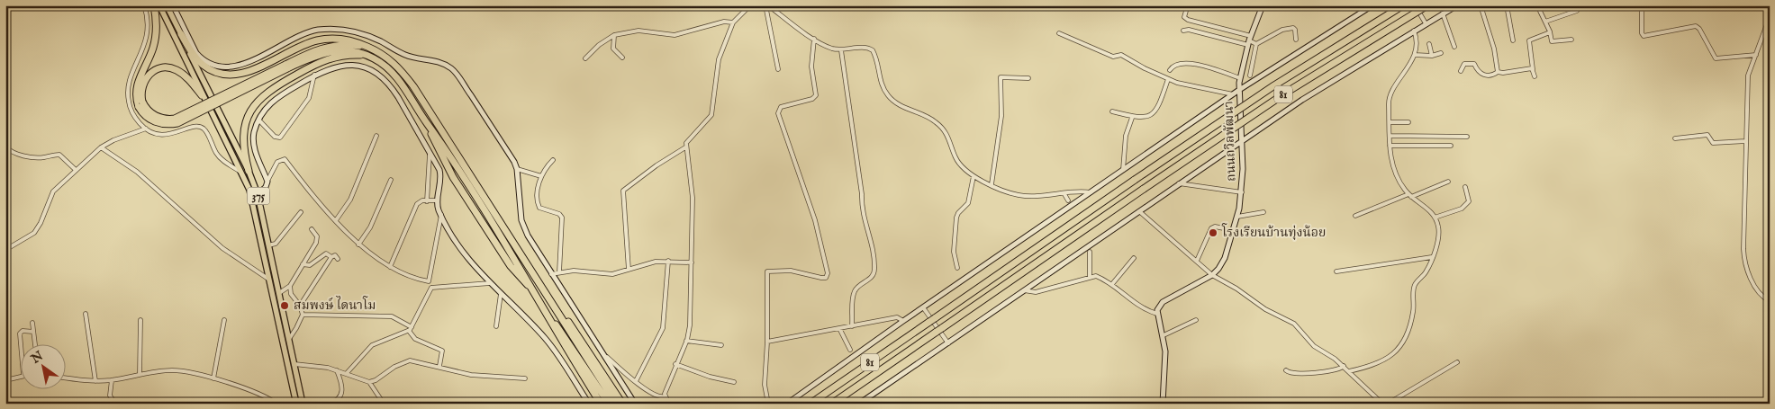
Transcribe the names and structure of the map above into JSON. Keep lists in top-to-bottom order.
{
  "streets": {
    "highway": ["81"],
    "main road": ["ถนนถวิลพัฒนา", "375"]
  },
  "places": ["โรงเรียนบ้านทุ่งน้อย", "สมพงษ์ ไดนาโม"],
  "north": "top left"
}
